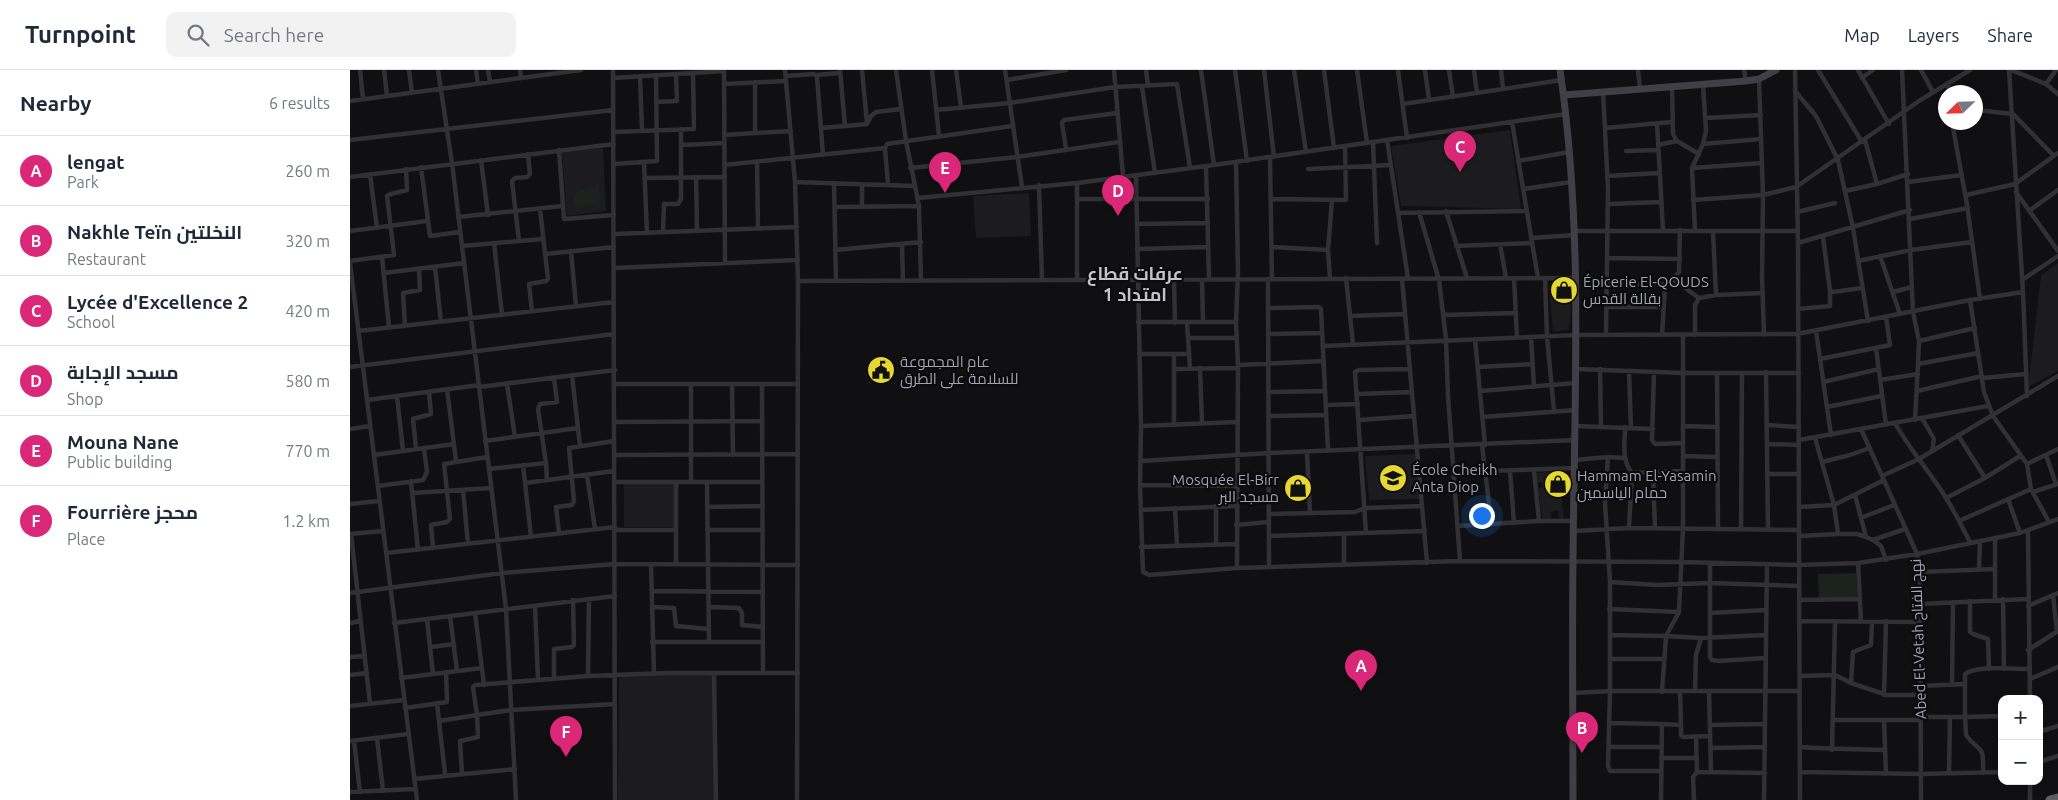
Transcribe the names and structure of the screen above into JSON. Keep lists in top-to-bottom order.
{
  "streets": {
    "street": ["Abed El-Vetah نهج الفتاح"]
  },
  "districts": ["عرفات قطاع 1 امتداد"],
  "places": {
    "shop": ["Épicerie El-QOUDS بقالة القدس", "Hammam El-Yasamin حمام الياسمين", "Mosquée El-Birr مسجد البر"],
    "public building": ["عام المجموعة للسلامة على الطرق"],
    "school or university": ["École Cheikh Anta Diop"]
  },
  "north": "bottom left",
  "page": {
    "header": "Turnpoint",
    "search": "Search here",
    "nav": ["Map", "Layers", "Share"],
    "heading": ["Nearby", "6 results"],
    "pins": [
      "C",
      "E",
      "D",
      "A",
      "B",
      "F"
    ],
    "list": [
      {
        "mark": "A",
        "name": "lengat",
        "note": "Park",
        "value": "260 m"
      },
      {
        "mark": "B",
        "name": "Nakhle Teïn النخلتين",
        "note": "Restaurant",
        "value": "320 m"
      },
      {
        "mark": "C",
        "name": "Lycée d'Excellence 2",
        "note": "School",
        "value": "420 m"
      },
      {
        "mark": "D",
        "name": "مسجد الإجابة",
        "note": "Shop",
        "value": "580 m"
      },
      {
        "mark": "E",
        "name": "Mouna Nane",
        "note": "Public building",
        "value": "770 m"
      },
      {
        "mark": "F",
        "name": "Fourrière محجز",
        "note": "Place",
        "value": "1.2 km"
      }
    ],
    "map_buttons": ["+", "−"]
  }
}
